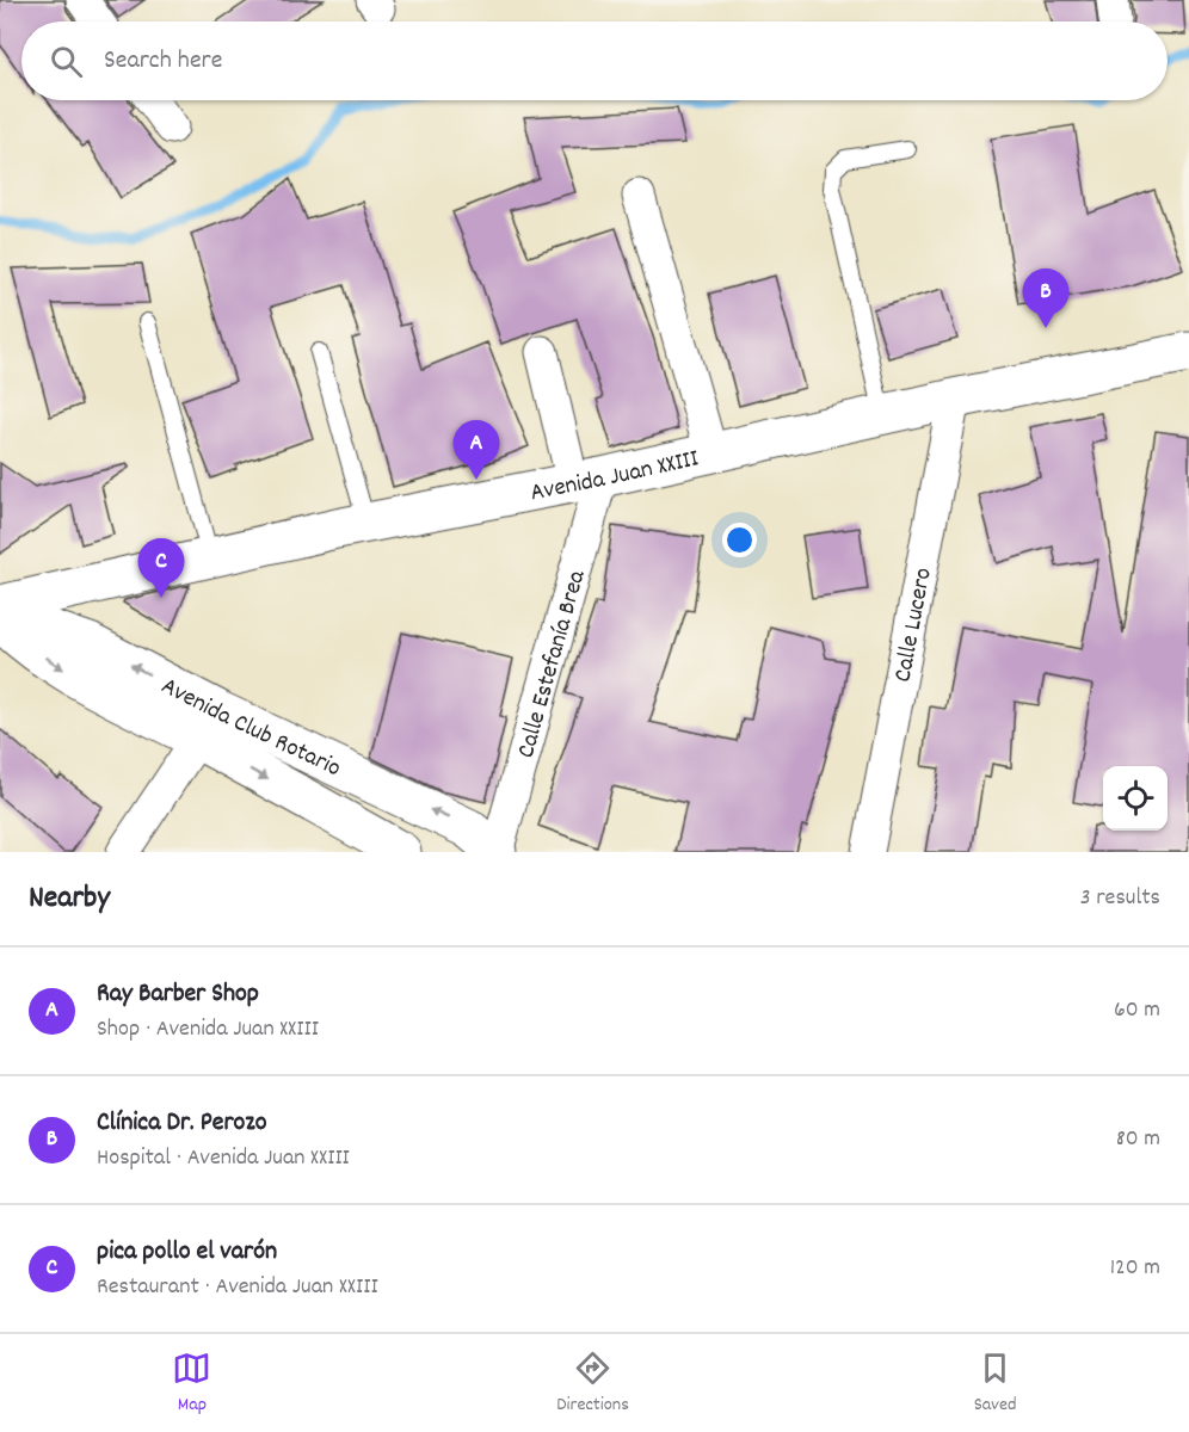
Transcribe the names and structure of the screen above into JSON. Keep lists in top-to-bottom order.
{
  "streets": {
    "main road": ["Avenida Juan XXIII", "Avenida Club Rotario"],
    "street": ["Calle Lucero", "Calle Estefanía Brea"]
  },
  "crossings": [
    ["Avenida Juan XXIII", "Calle Lucero"],
    ["Avenida Juan XXIII", "Calle Estefanía Brea"],
    ["Calle Estefanía Brea", "Avenida Club Rotario"]
  ],
  "page": {
    "search": "Search here",
    "pins": ["B", "A", "C"],
    "heading": ["Nearby", "3 results"],
    "list": [
      {
        "mark": "A",
        "name": "Ray Barber Shop",
        "note": "Shop · Avenida Juan XXIII",
        "value": "60 m"
      },
      {
        "mark": "B",
        "name": "Clínica Dr. Perozo",
        "note": "Hospital · Avenida Juan XXIII",
        "value": "80 m"
      },
      {
        "mark": "C",
        "name": "pica pollo el varón",
        "note": "Restaurant · Avenida Juan XXIII",
        "value": "120 m"
      }
    ],
    "nav": ["Map", "Directions", "Saved"]
  }
}
